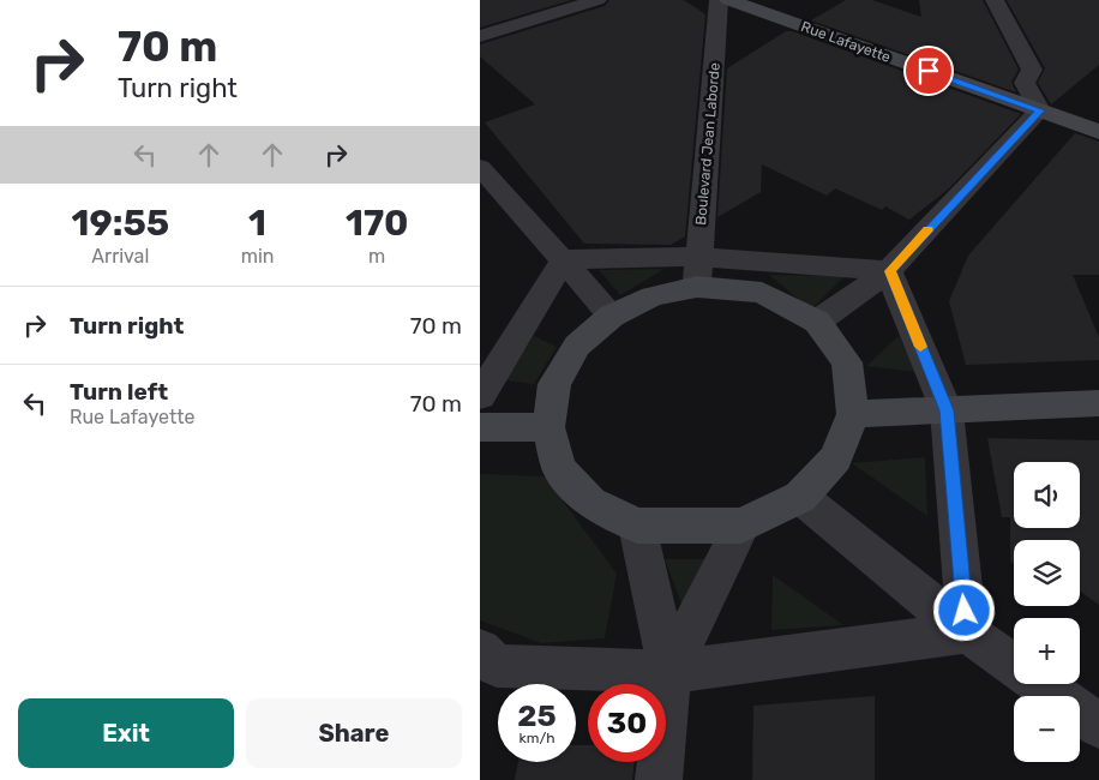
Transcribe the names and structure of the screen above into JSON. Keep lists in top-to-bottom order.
{
  "streets": {
    "main road": ["Rue Lafayette"],
    "street": ["Boulevard Jean Laborde"]
  },
  "page": {
    "turn": ["70 m", "Turn right"],
    "eta": [
      "19:55",
      "Arrival",
      "1",
      "min",
      "170",
      "m"
    ],
    "list": [
      {
        "name": "Turn right",
        "value": "70 m"
      },
      {
        "name": "Turn left",
        "note": "Rue Lafayette",
        "value": "70 m"
      }
    ],
    "map_buttons": ["+", "−"],
    "speed": "25 km/h",
    "limit": "30",
    "buttons": ["Exit", "Share"]
  }
}
